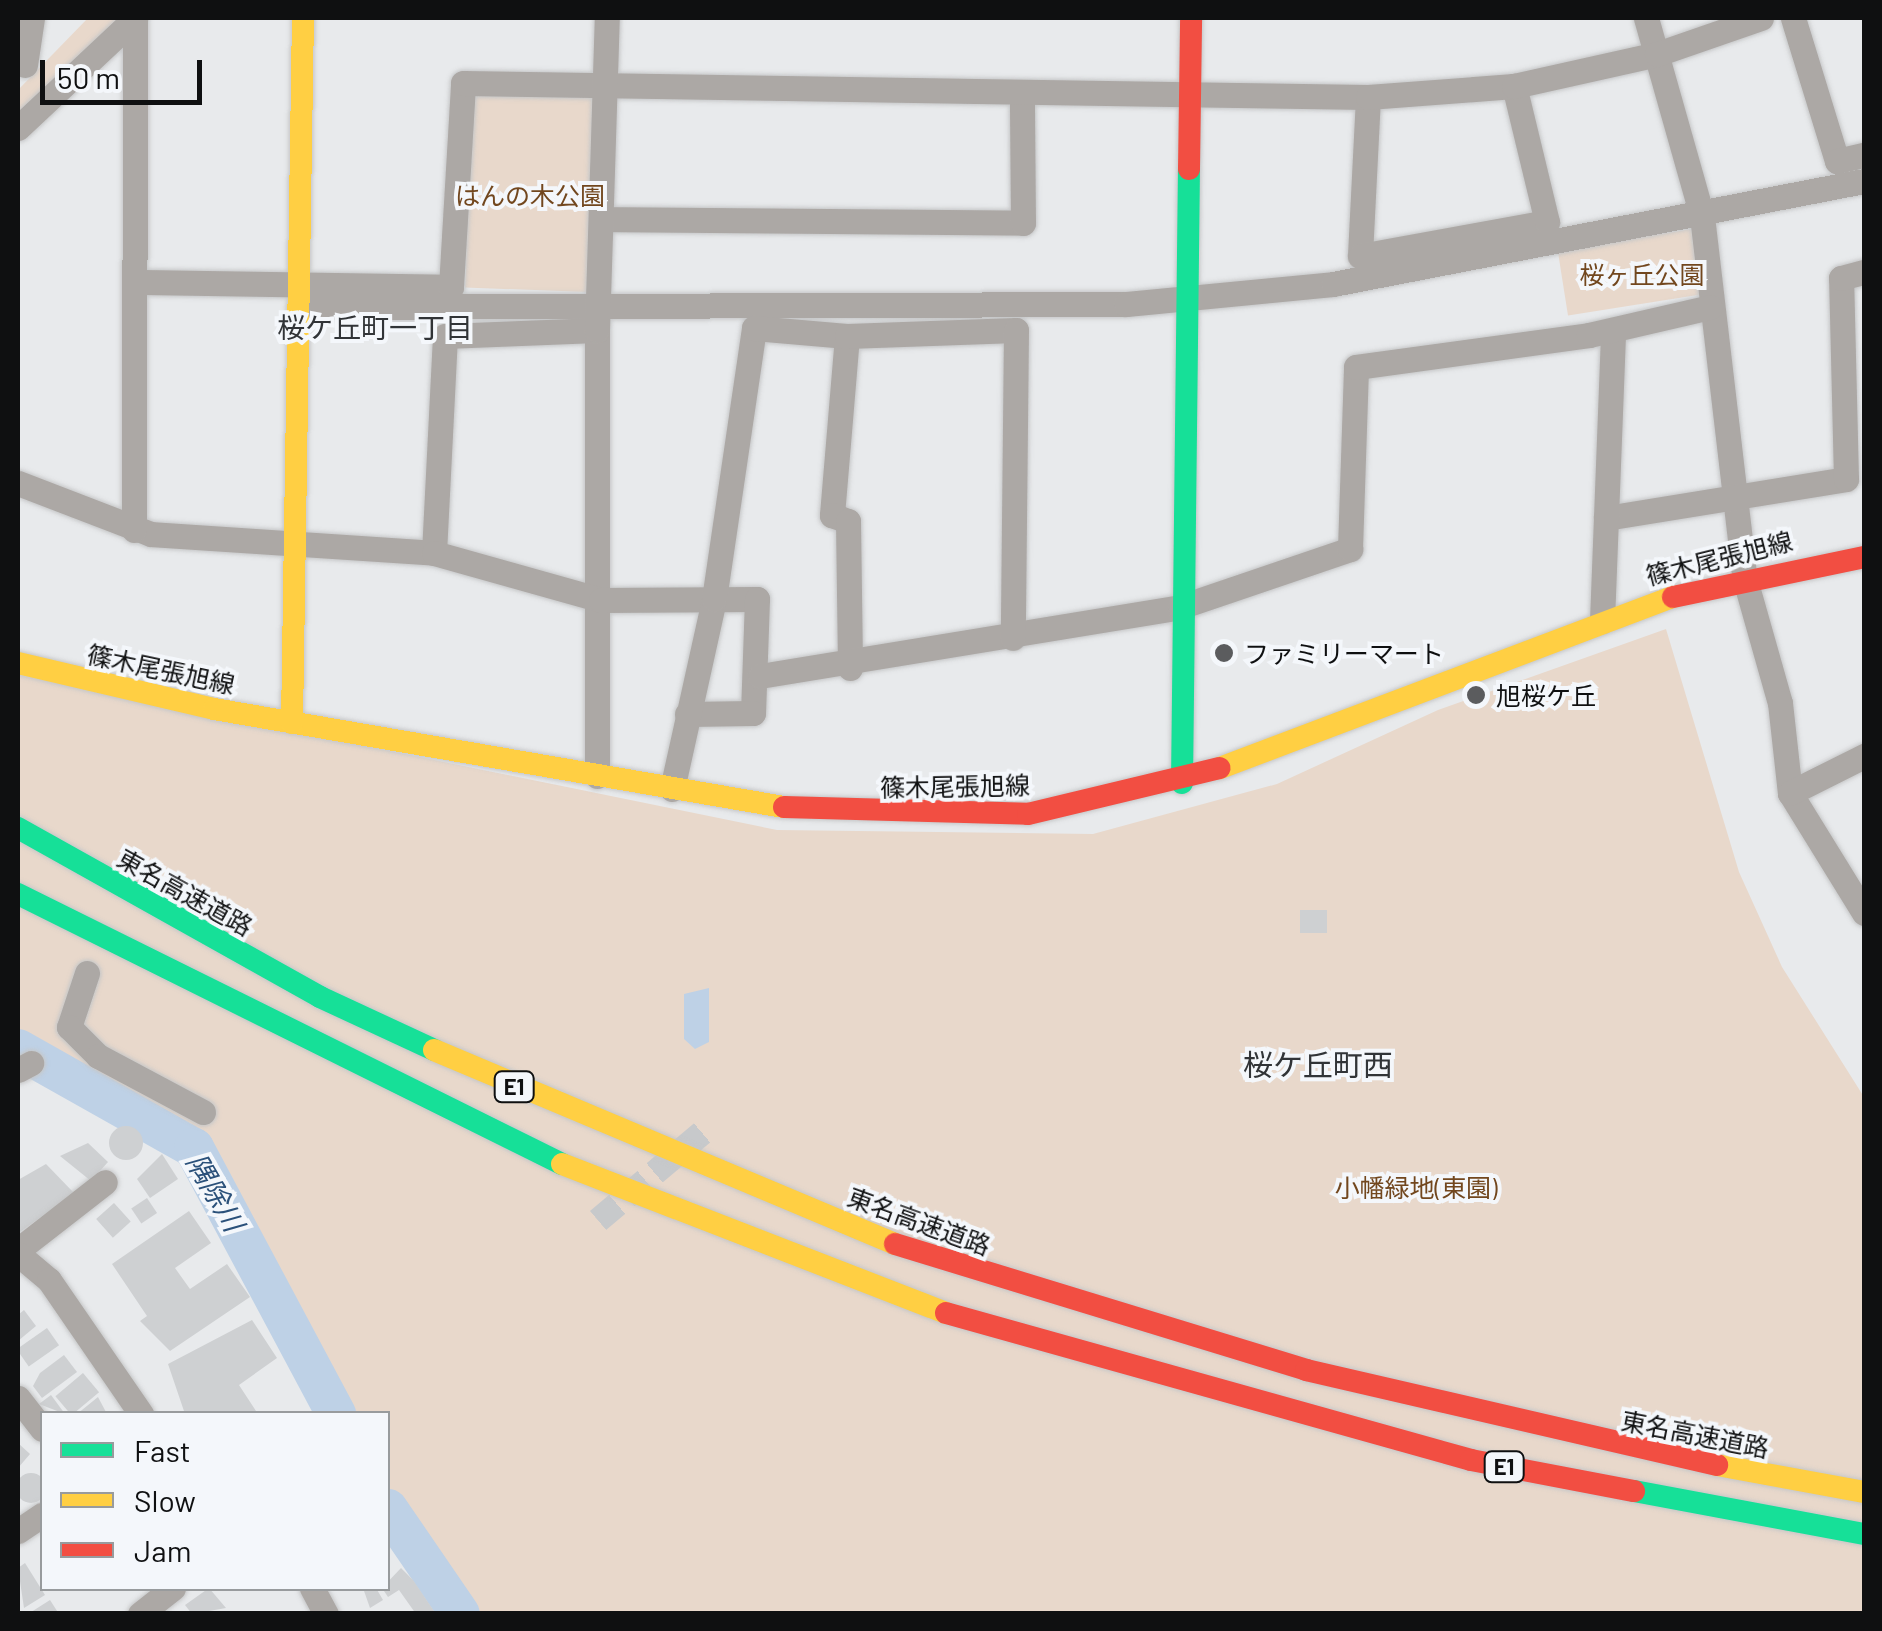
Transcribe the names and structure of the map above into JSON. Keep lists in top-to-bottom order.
{
  "streets": {
    "main road": ["篠木尾張旭線", "東名高速道路", "E1"]
  },
  "districts": ["桜ケ丘町一丁目", "桜ケ丘町西"],
  "water": ["隅除川"],
  "parks": ["はんの木公園", "桜ヶ丘公園", "小幡緑地(東園)"],
  "places": ["ファミリーマート", "旭桜ケ丘"],
  "legend": ["Fast", "Slow", "Jam"],
  "scale_bar": "50 m"
}
